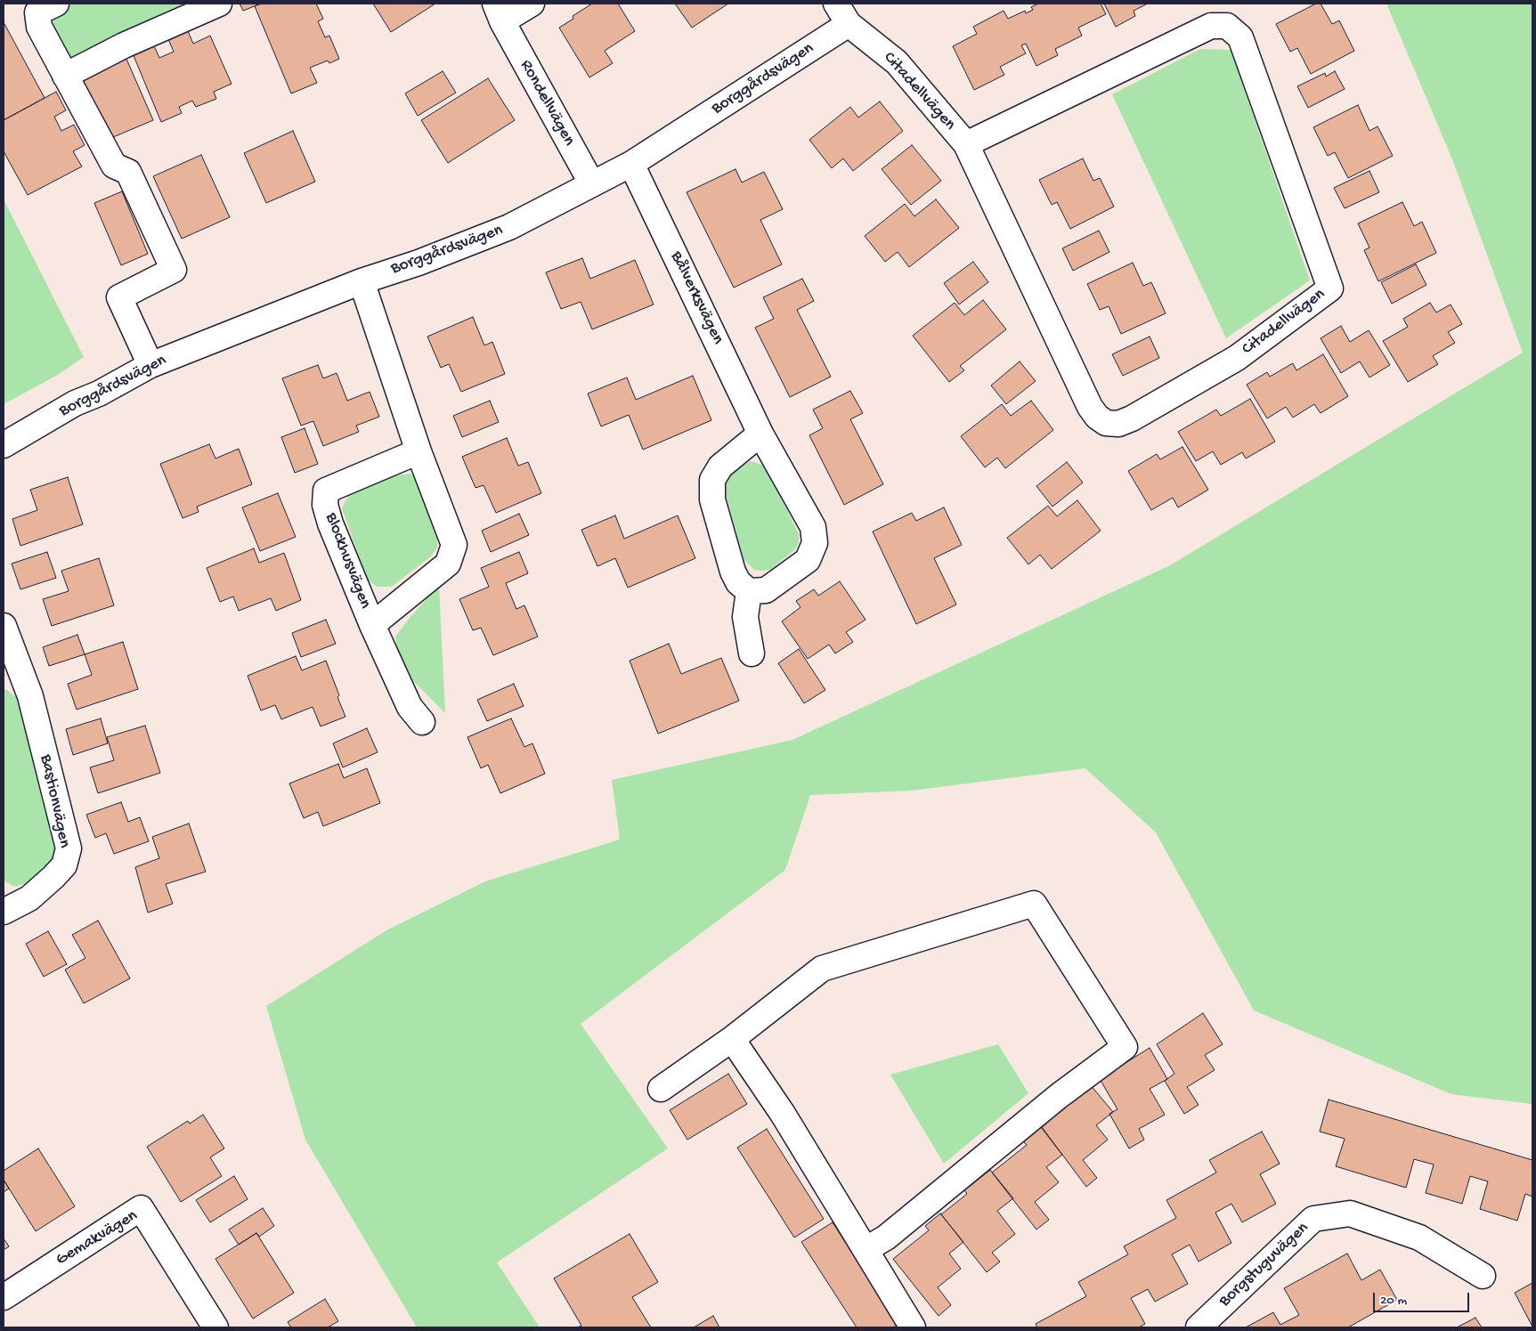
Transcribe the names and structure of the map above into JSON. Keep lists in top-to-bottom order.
{
  "streets": {
    "street": [
      "Borggårdsvägen",
      "Citadellvägen",
      "Rondellvägen",
      "Bålverksvägen",
      "Blockhusvägen",
      "Bastionvägen",
      "Gemakvägen",
      "Borgstuguvägen"
    ]
  },
  "crossings": [
    ["Borggårdsvägen", "Citadellvägen"],
    ["Borggårdsvägen", "Rondellvägen"],
    ["Borggårdsvägen", "Bålverksvägen"],
    ["Borggårdsvägen", "Blockhusvägen"]
  ],
  "scale_bar": "20 m"
}
